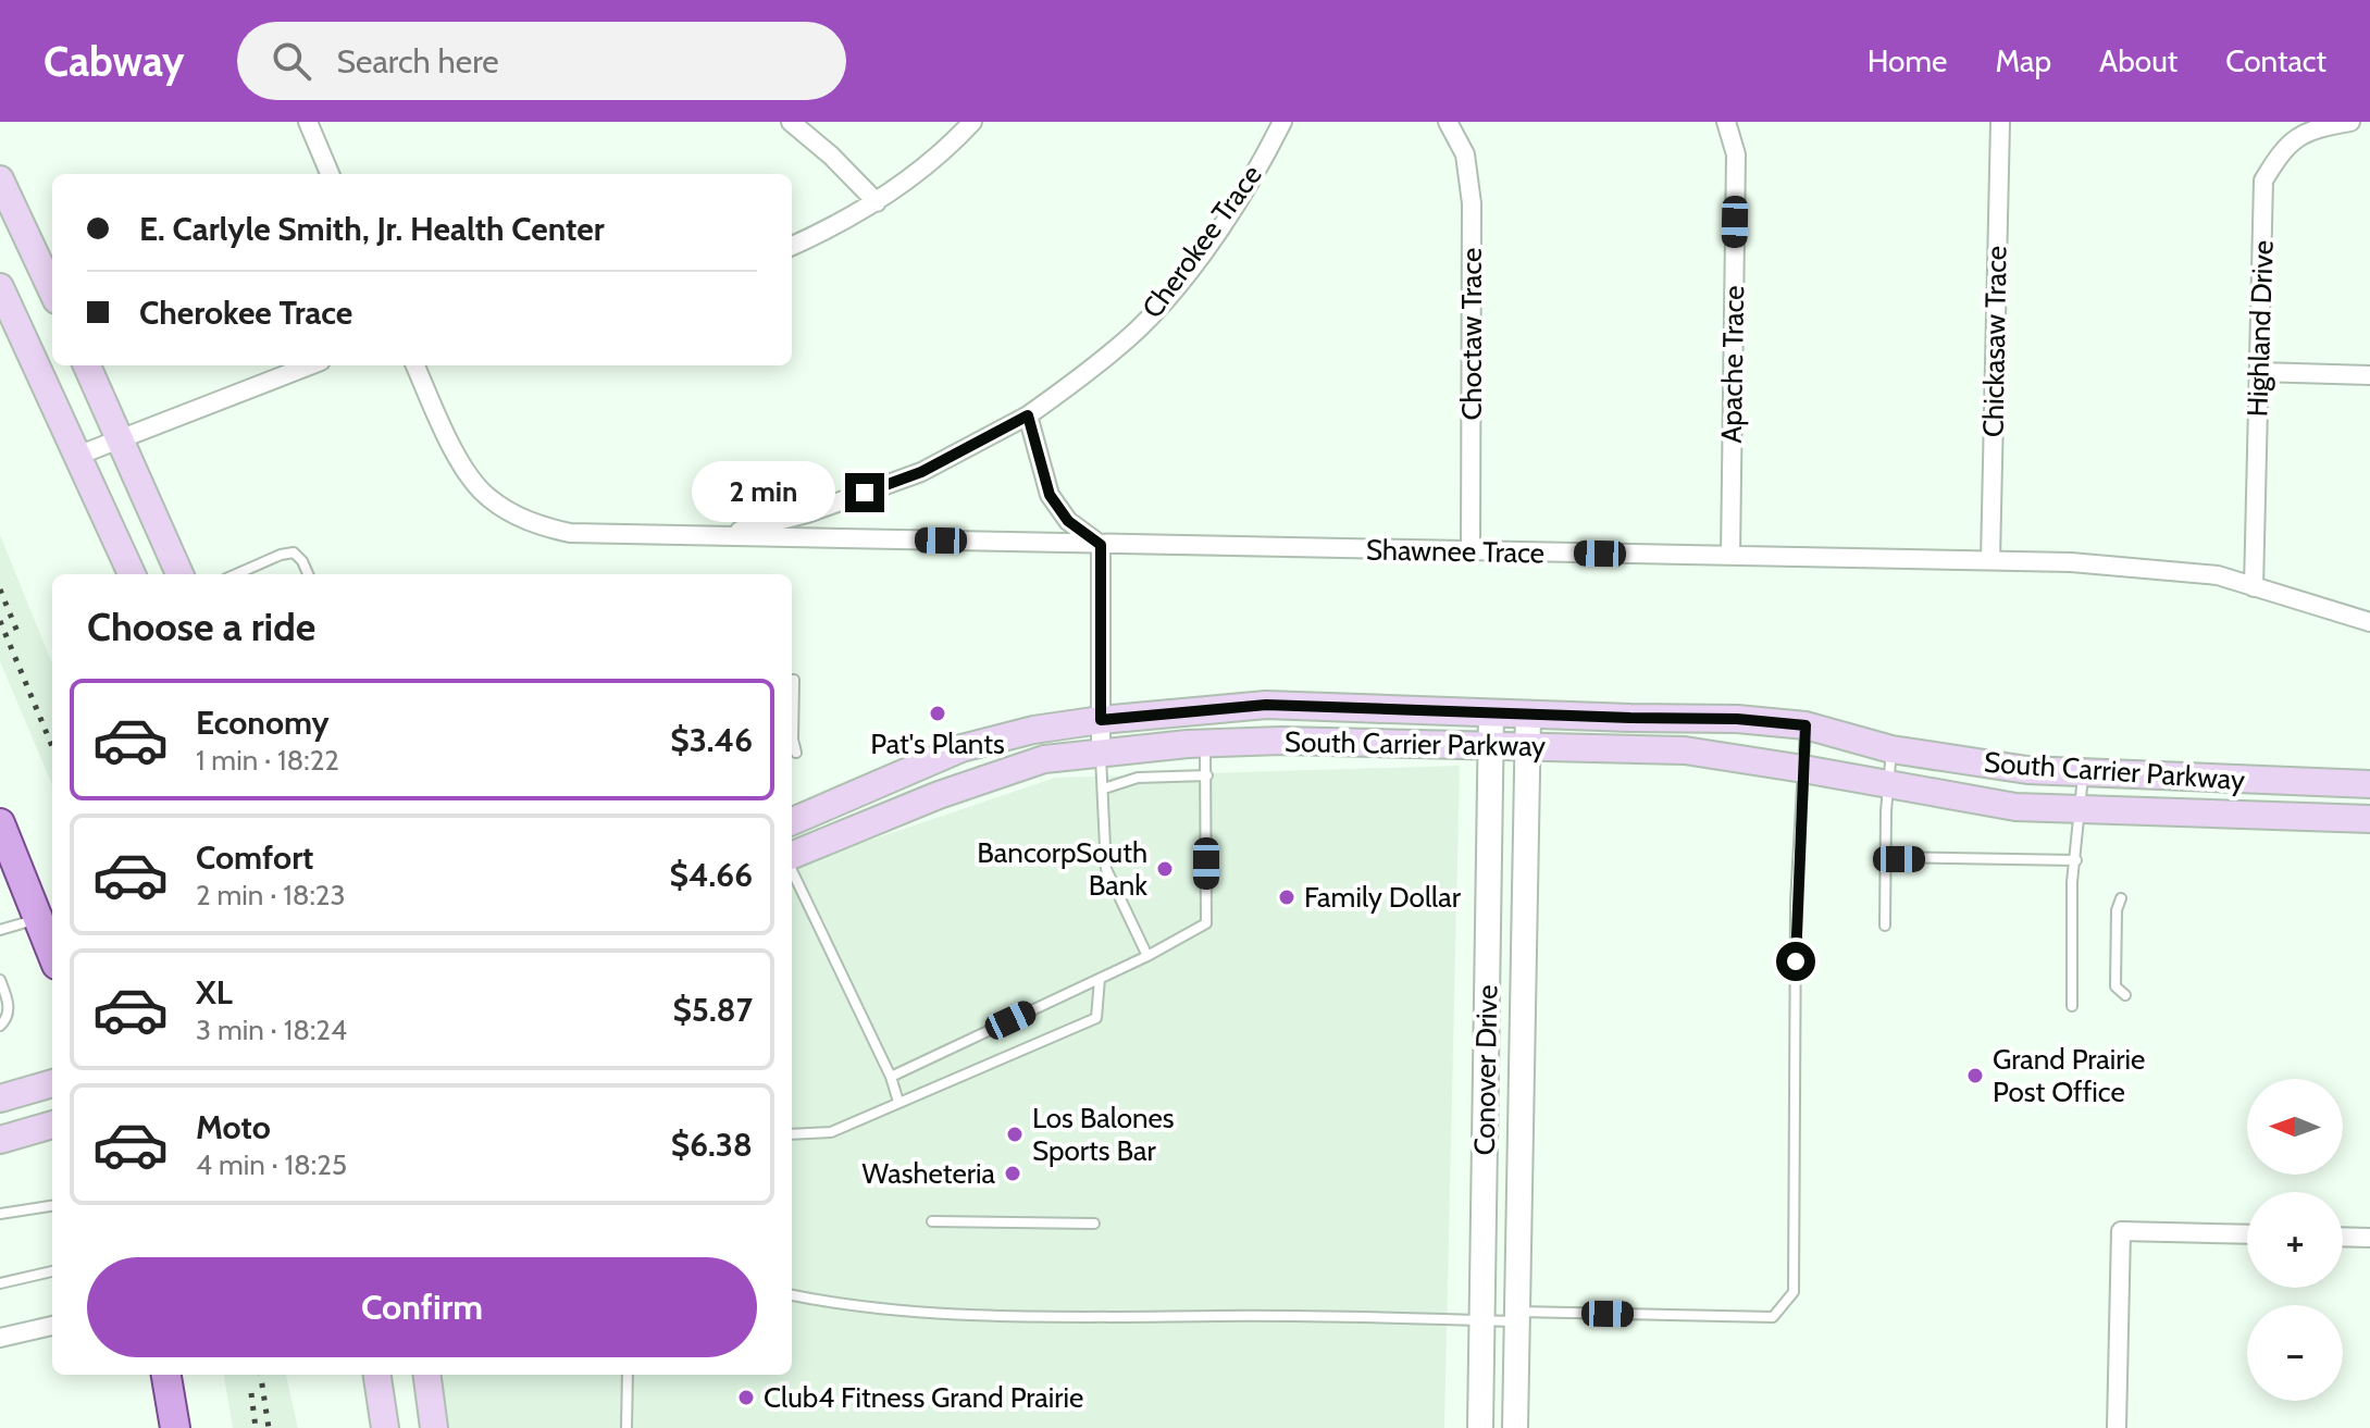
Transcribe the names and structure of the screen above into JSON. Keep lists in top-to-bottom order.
{
  "streets": {
    "main road": ["South Carrier Parkway"],
    "street": [
      "Cherokee Trace",
      "Highland Drive",
      "Choctaw Trace",
      "Chickasaw Trace",
      "Apache Trace",
      "Shawnee Trace",
      "Conover Drive"
    ]
  },
  "crossings": [
    ["Cherokee Trace", "Shawnee Trace"],
    ["Highland Drive", "Shawnee Trace"],
    ["Choctaw Trace", "Shawnee Trace"],
    ["Chickasaw Trace", "Shawnee Trace"],
    ["Apache Trace", "Shawnee Trace"],
    ["South Carrier Parkway", "Conover Drive"]
  ],
  "places": [
    "Pat's Plants",
    "BancorpSouth Bank",
    "Family Dollar",
    "Grand Prairie Post Office",
    "Los Balones Sports Bar",
    "Washeteria",
    "Club4 Fitness Grand Prairie"
  ],
  "north": "left",
  "page": {
    "header": "Cabway",
    "search": "Search here",
    "nav": [
      "Home",
      "Map",
      "About",
      "Contact"
    ],
    "banner": ["E. Carlyle Smith, Jr. Health Center", "Cherokee Trace"],
    "bubble": "2 min",
    "heading": "Choose a ride",
    "list": [
      {
        "name": "Economy",
        "note": "1 min · 18:22",
        "value": "$3.46"
      },
      {
        "name": "Comfort",
        "note": "2 min · 18:23",
        "value": "$4.66"
      },
      {
        "name": "XL",
        "note": "3 min · 18:24",
        "value": "$5.87"
      },
      {
        "name": "Moto",
        "note": "4 min · 18:25",
        "value": "$6.38"
      }
    ],
    "map_buttons": ["+", "−"],
    "buttons": "Confirm"
  }
}
